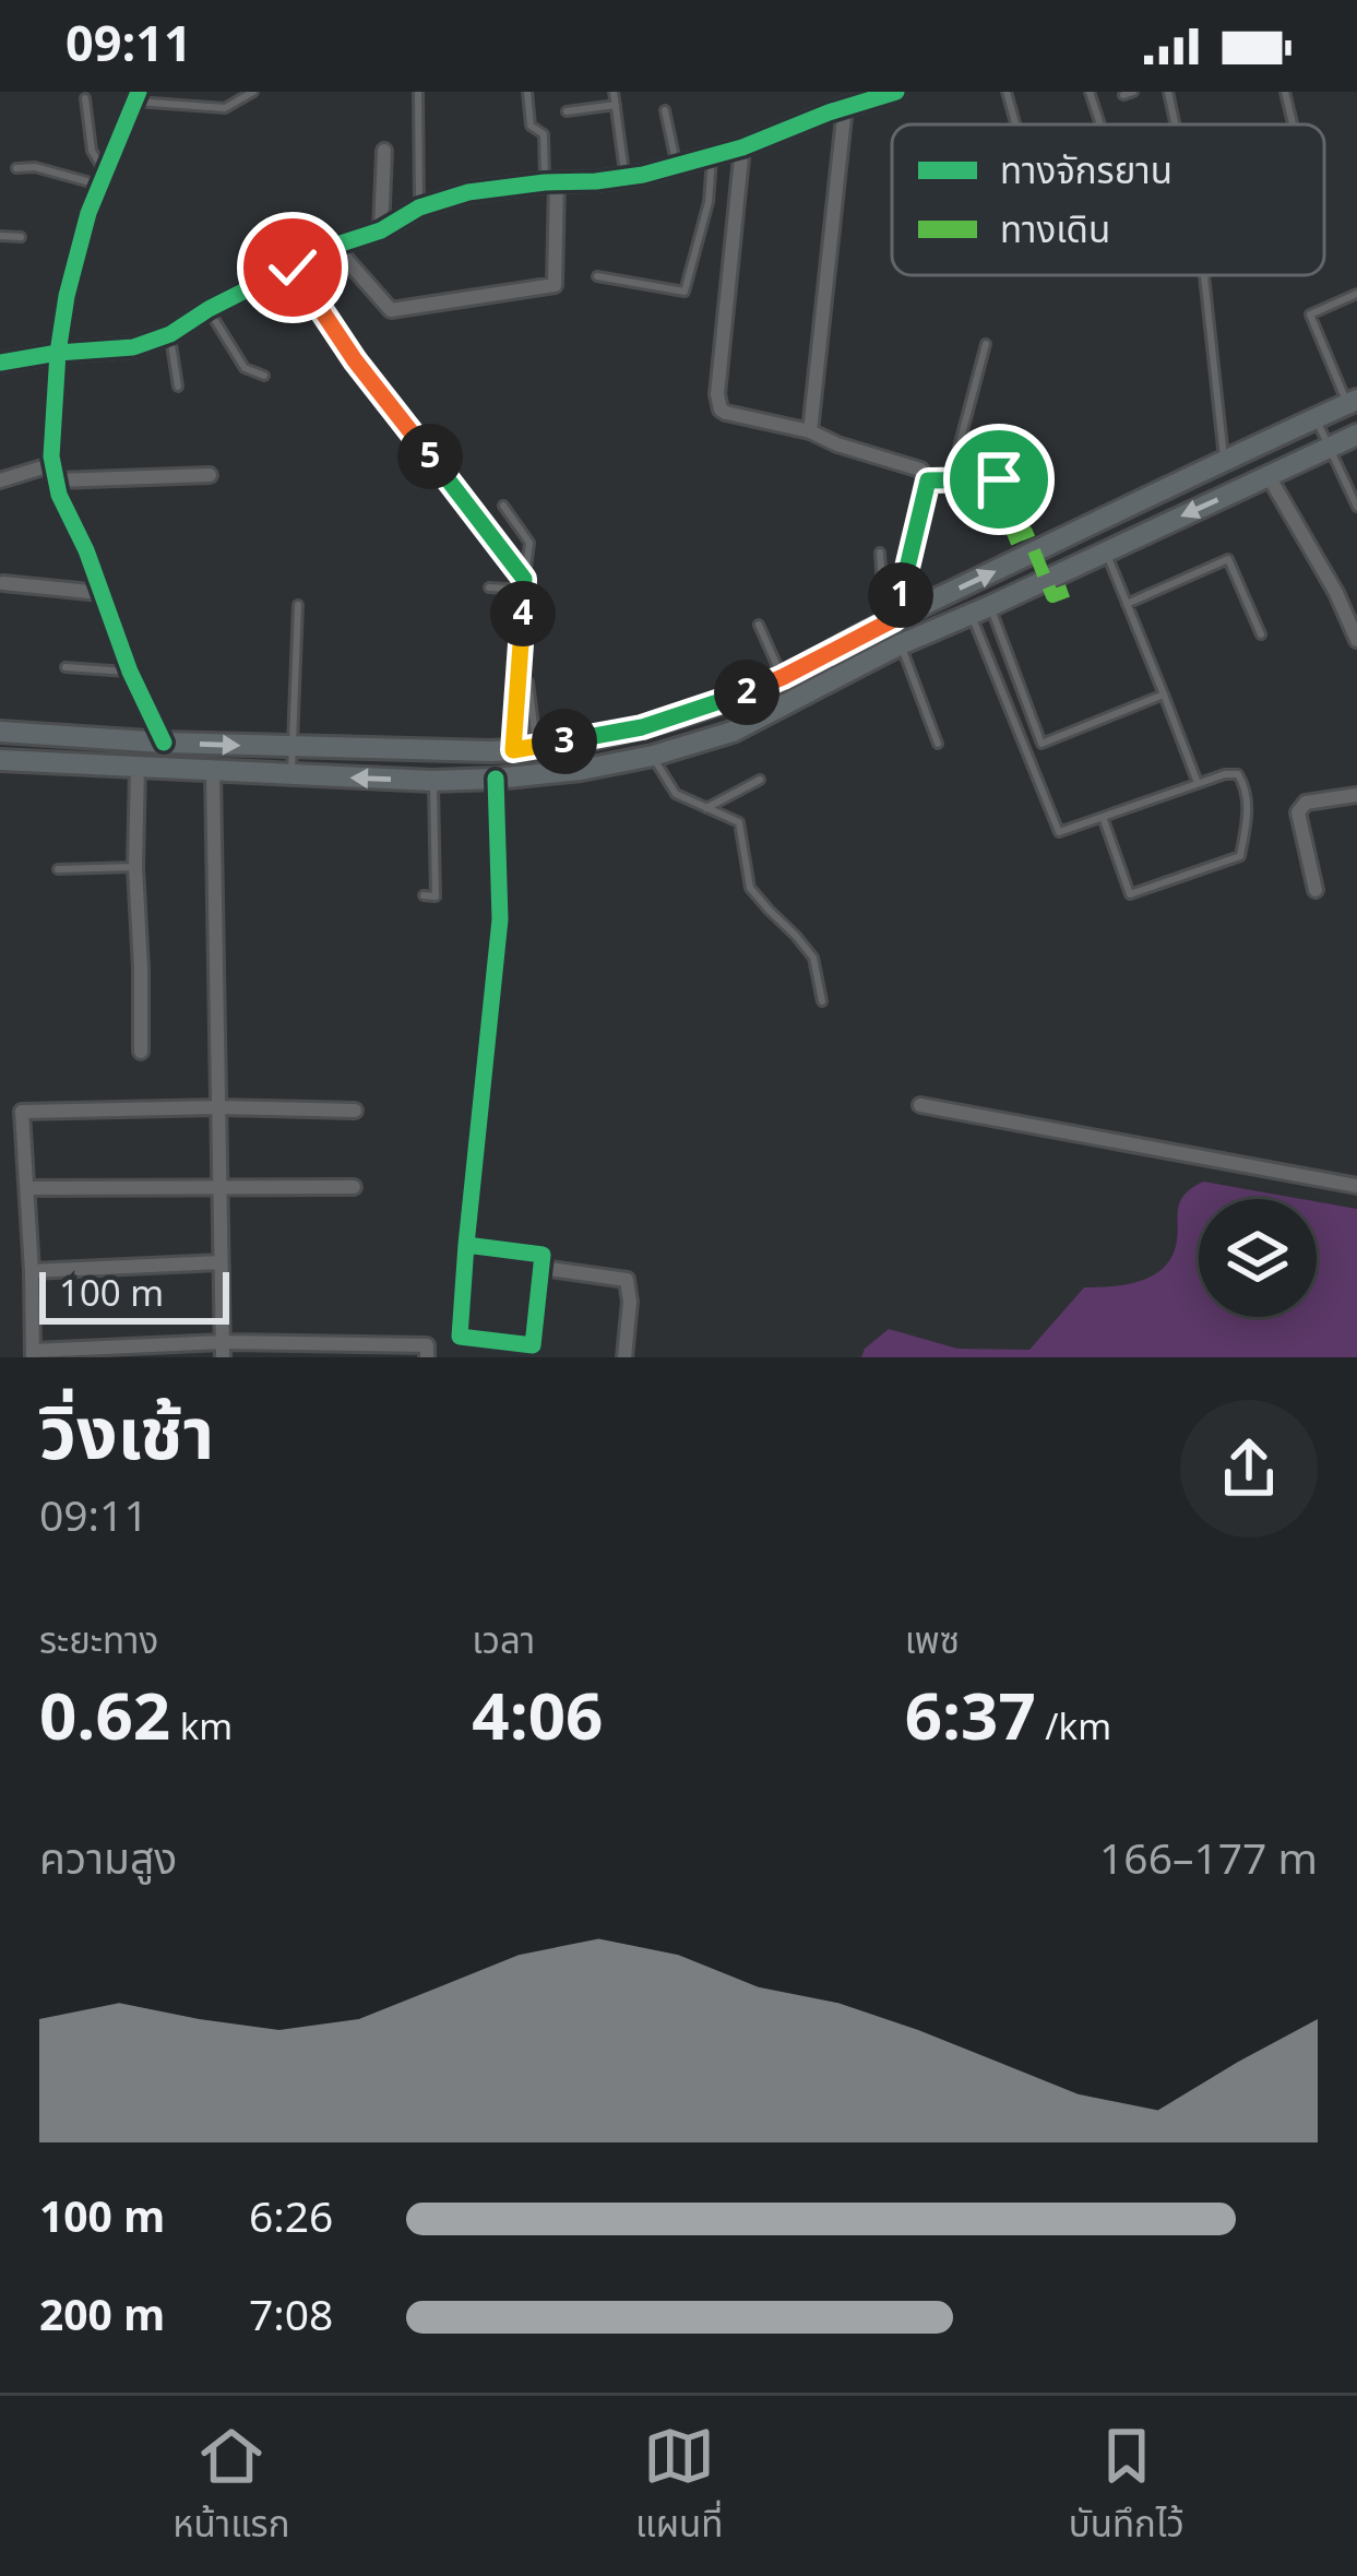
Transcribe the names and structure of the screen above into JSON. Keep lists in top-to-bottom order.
{
  "legend": ["ทางจักรยาน", "ทางเดิน"],
  "scale_bar": "100 m",
  "page": {
    "status": "09:11",
    "pins": [
      "5",
      "1",
      "4",
      "2",
      "3"
    ],
    "scale": "100 m",
    "heading": ["วิ่งเช้า", "09:11"],
    "stats": [
      ["ระยะทาง", "0.62 km"],
      ["เวลา", "4:06"],
      ["เพซ", "6:37 /km"]
    ],
    "chart": ["ความสูง", "166–177 m"],
    "list": [
      {
        "name": "100 m",
        "note": "6:26"
      },
      {
        "name": "200 m",
        "note": "7:08"
      }
    ],
    "tabs": ["หน้าแรก", "แผนที่", "บันทึกไว้"]
  }
}
